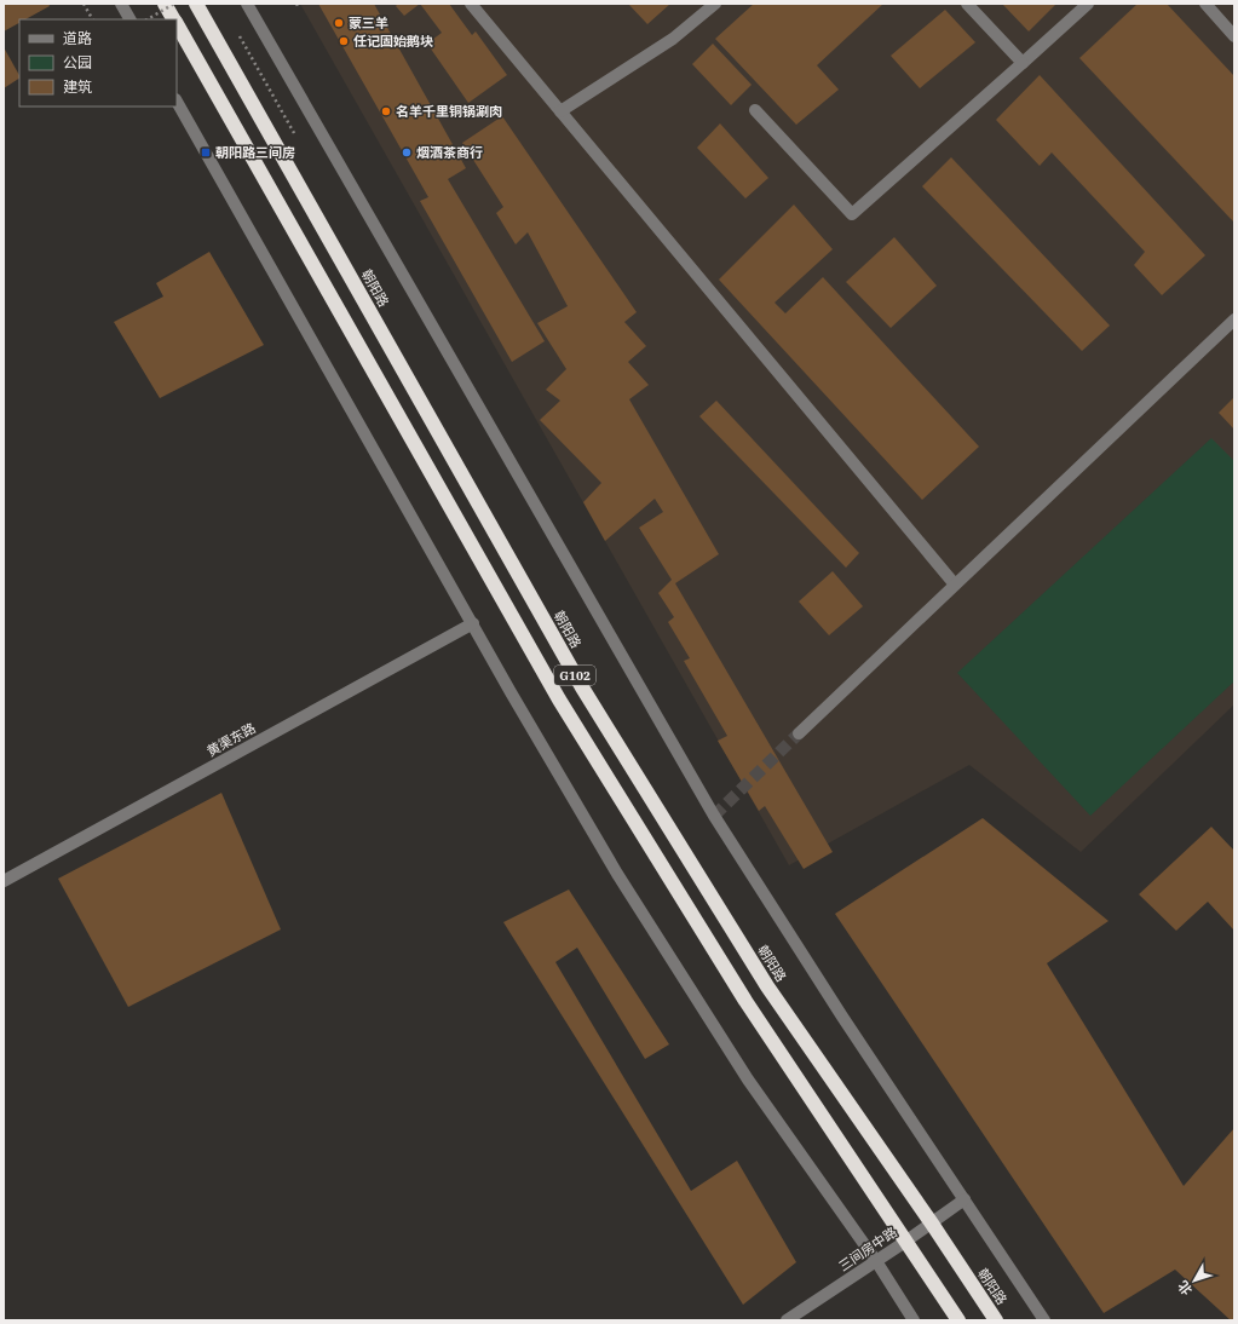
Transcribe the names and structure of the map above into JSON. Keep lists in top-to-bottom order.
{
  "streets": {
    "highway": ["朝阳路", "G102"],
    "street": ["黄渠东路", "三间房中路"]
  },
  "crossings": [
    ["朝阳路", "三间房中路"],
    ["G102", "三间房中路"]
  ],
  "places": {
    "other": [
      "蒙三羊",
      "任记固始鹅块",
      "名羊千里铜锅涮肉",
      "烟酒茶商行"
    ],
    "transit": ["朝阳路三间房"]
  },
  "legend": ["道路", "公园", "建筑"],
  "north": "bottom left"
}
